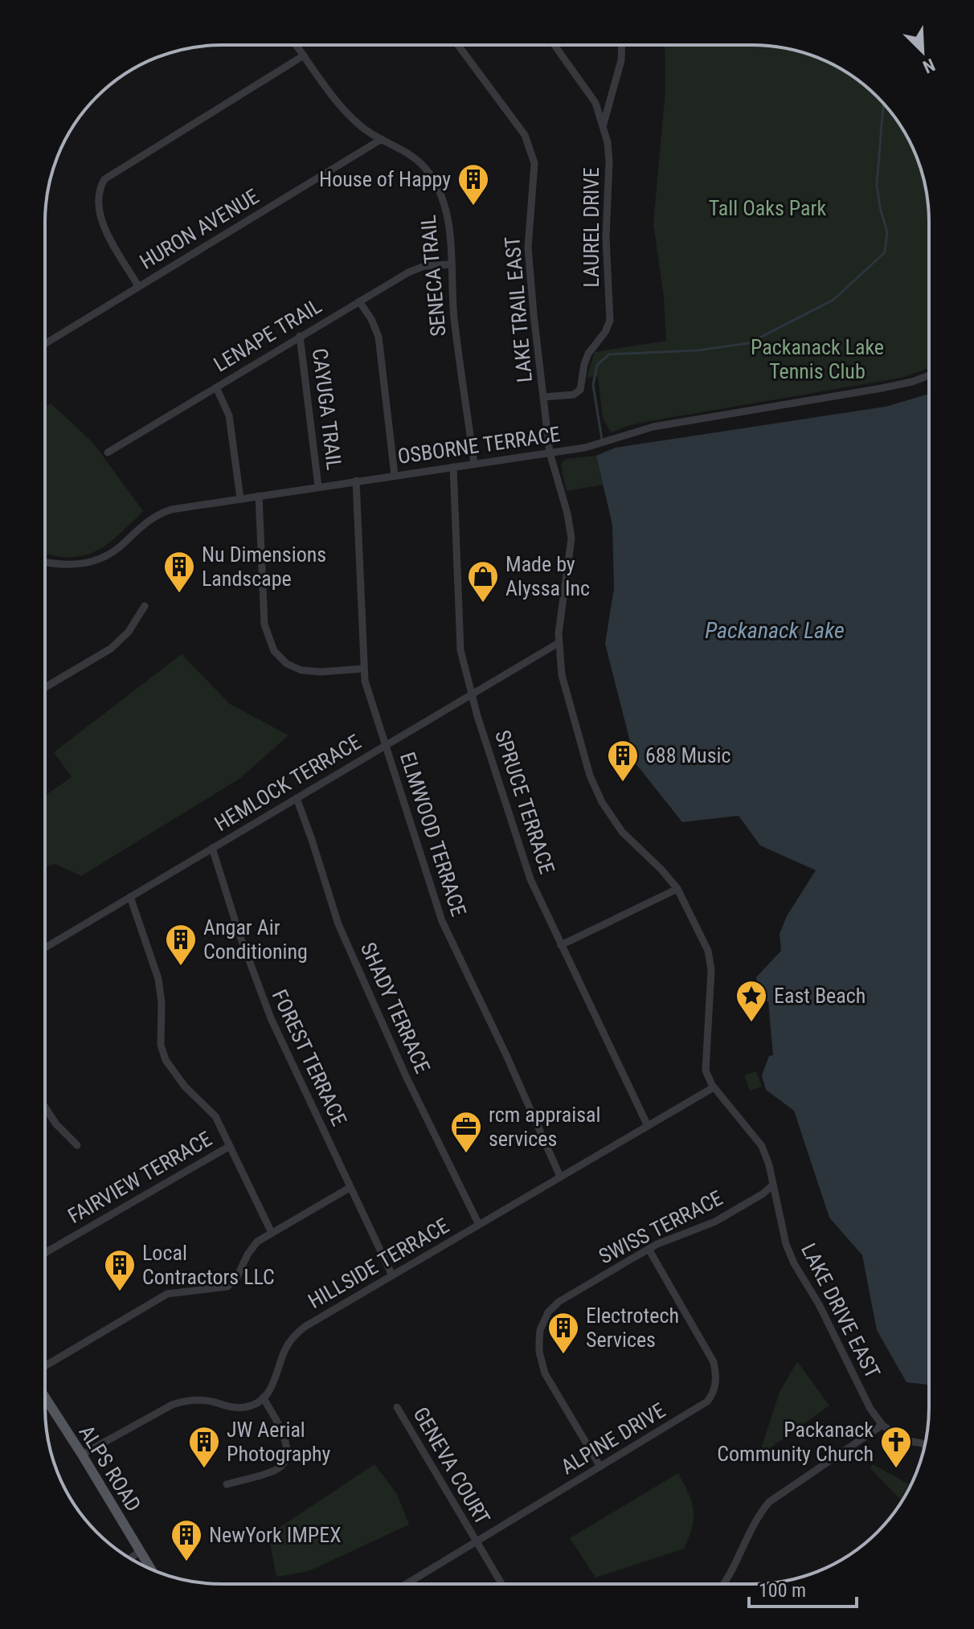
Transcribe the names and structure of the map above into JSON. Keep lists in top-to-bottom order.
{
  "streets": {
    "main road": ["ALPS ROAD"],
    "street": [
      "LAUREL DRIVE",
      "HURON AVENUE",
      "SENECA TRAIL",
      "LAKE TRAIL EAST",
      "LENAPE TRAIL",
      "CAYUGA TRAIL",
      "OSBORNE TERRACE",
      "HEMLOCK TERRACE",
      "SPRUCE TERRACE",
      "ELMWOOD TERRACE",
      "SHADY TERRACE",
      "FOREST TERRACE",
      "FAIRVIEW TERRACE",
      "SWISS TERRACE",
      "HILLSIDE TERRACE",
      "LAKE DRIVE EAST",
      "ALPINE DRIVE",
      "GENEVA COURT"
    ]
  },
  "crossings": [
    ["LAUREL DRIVE", "LAKE TRAIL EAST"],
    ["HURON AVENUE", "SENECA TRAIL"],
    ["SENECA TRAIL", "LENAPE TRAIL"],
    ["SENECA TRAIL", "OSBORNE TERRACE"],
    ["LAKE TRAIL EAST", "OSBORNE TERRACE"],
    ["LAKE TRAIL EAST", "LAKE DRIVE EAST"],
    ["LENAPE TRAIL", "CAYUGA TRAIL"],
    ["CAYUGA TRAIL", "OSBORNE TERRACE"],
    ["OSBORNE TERRACE", "SPRUCE TERRACE"],
    ["OSBORNE TERRACE", "ELMWOOD TERRACE"],
    ["OSBORNE TERRACE", "LAKE DRIVE EAST"],
    ["HEMLOCK TERRACE", "SPRUCE TERRACE"],
    ["HEMLOCK TERRACE", "ELMWOOD TERRACE"],
    ["HEMLOCK TERRACE", "SHADY TERRACE"],
    ["HEMLOCK TERRACE", "FOREST TERRACE"],
    ["HEMLOCK TERRACE", "LAKE DRIVE EAST"],
    ["SPRUCE TERRACE", "HILLSIDE TERRACE"],
    ["ELMWOOD TERRACE", "HILLSIDE TERRACE"],
    ["SHADY TERRACE", "HILLSIDE TERRACE"],
    ["FOREST TERRACE", "HILLSIDE TERRACE"],
    ["SWISS TERRACE", "LAKE DRIVE EAST"],
    ["SWISS TERRACE", "ALPINE DRIVE"],
    ["HILLSIDE TERRACE", "LAKE DRIVE EAST"],
    ["ALPINE DRIVE", "GENEVA COURT"]
  ],
  "water": ["Packanack Lake"],
  "parks": ["Tall Oaks Park", "Packanack Lake Tennis Club"],
  "places": {
    "building": [
      "House of Happy",
      "Nu Dimensions Landscape",
      "688 Music",
      "Angar Air Conditioning",
      "Local Contractors LLC",
      "Electrotech Services",
      "JW Aerial Photography",
      "NewYork IMPEX"
    ],
    "shop": ["Made by Alyssa Inc"],
    "place": ["East Beach"],
    "office": ["rcm appraisal services"],
    "church": ["Packanack Community Church"]
  },
  "scale_bar": "100 m",
  "north": "bottom right"
}
